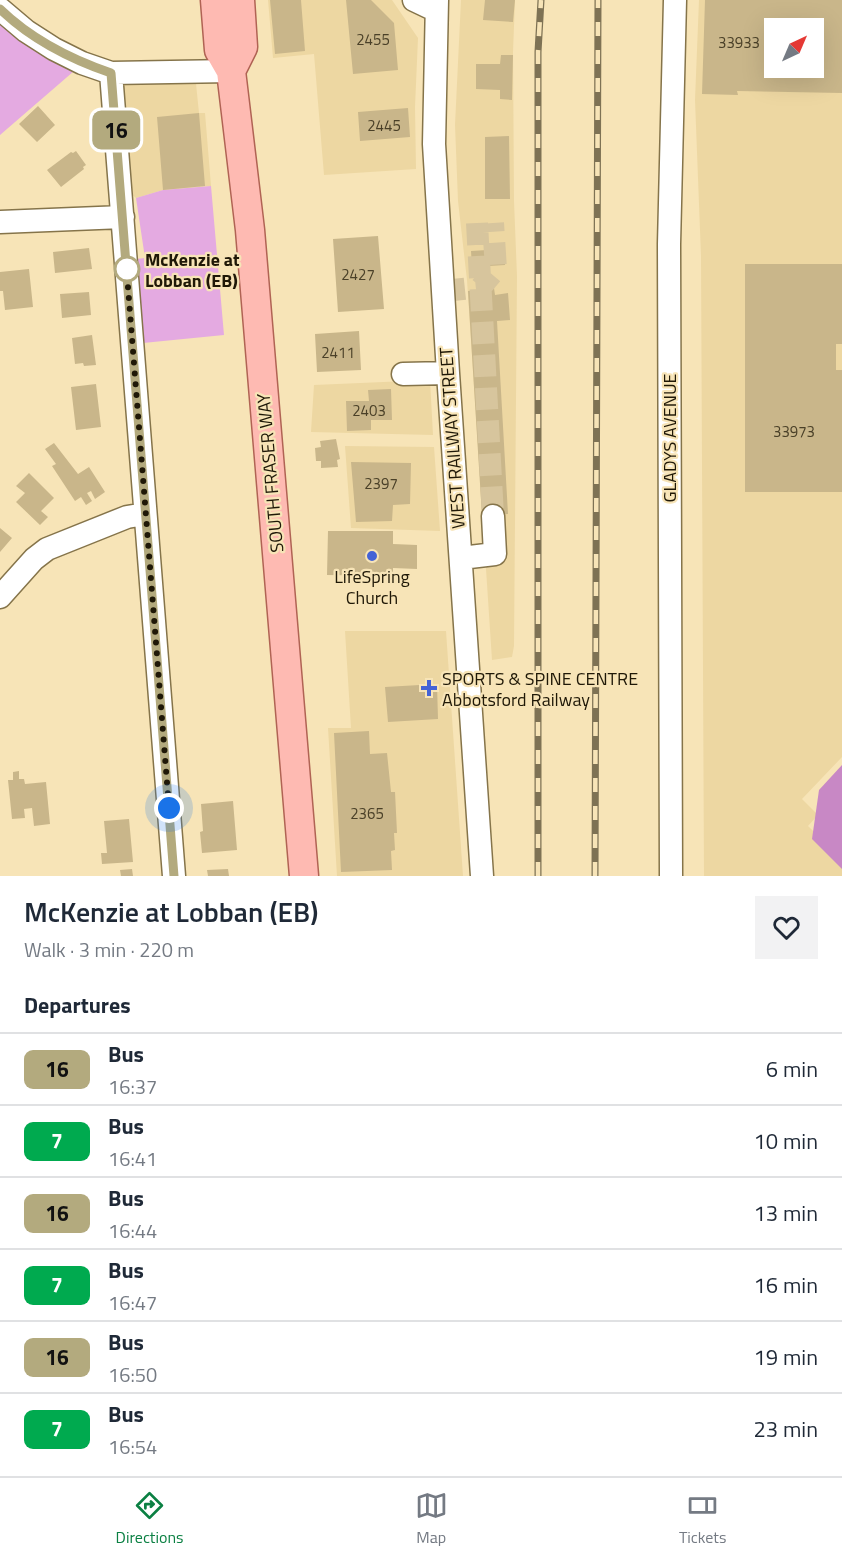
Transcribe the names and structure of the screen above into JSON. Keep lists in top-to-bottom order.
{
  "streets": {
    "main road": ["SOUTH FRASER WAY"],
    "street": ["WEST RAILWAY STREET", "GLADYS AVENUE"]
  },
  "places": {
    "other": ["McKenzie at Lobban (EB)", "LifeSpring Church"],
    "health": ["SPORTS & SPINE CENTRE Abbotsford Railway"]
  },
  "lines": ["bus line 16"],
  "house_numbers": [
    "2455",
    "33933",
    "2445",
    "2427",
    "2411",
    "2403",
    "33973",
    "2397",
    "2365"
  ],
  "north": "top right",
  "page": {
    "on_map": "16",
    "heading": [
      ["McKenzie at Lobban (EB)", "Walk · 3 min · 220 m"],
      "Departures"
    ],
    "list": [
      {
        "mark": "16",
        "name": "Bus",
        "note": "16:37",
        "value": "6 min"
      },
      {
        "mark": "7",
        "name": "Bus",
        "note": "16:41",
        "value": "10 min"
      },
      {
        "mark": "16",
        "name": "Bus",
        "note": "16:44",
        "value": "13 min"
      },
      {
        "mark": "7",
        "name": "Bus",
        "note": "16:47",
        "value": "16 min"
      },
      {
        "mark": "16",
        "name": "Bus",
        "note": "16:50",
        "value": "19 min"
      },
      {
        "mark": "7",
        "name": "Bus",
        "note": "16:54",
        "value": "23 min"
      }
    ],
    "tabs": ["Directions", "Map", "Tickets"]
  }
}
